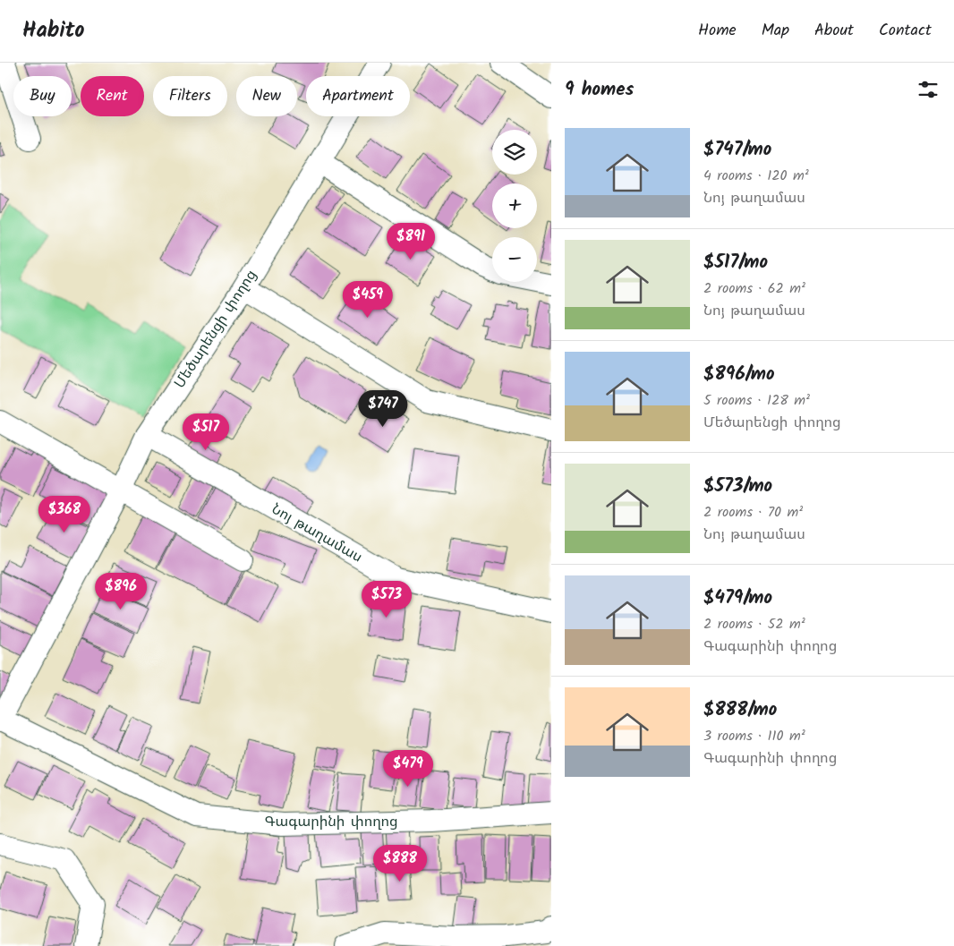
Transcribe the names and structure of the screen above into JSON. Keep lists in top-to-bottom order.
{
  "streets": {
    "street": ["Մեծարենցի փողոց", "Նոյ թաղամաս", "Գագարինի փողոց"]
  },
  "crossings": [
    ["Մեծարենցի փողոց", "Նոյ թաղամաս"],
    ["Մեծարենցի փողոց", "Գագարինի փողոց"]
  ],
  "page": {
    "header": "Habito",
    "nav": [
      "Home",
      "Map",
      "About",
      "Contact"
    ],
    "heading": "9 homes",
    "chip": [
      "Buy",
      "Rent",
      "Filters",
      "New",
      "Apartment"
    ],
    "list": [
      {
        "name": "$747/mo",
        "note": "4 rooms · 120 m² · Նոյ թաղամաս"
      },
      {
        "name": "$517/mo",
        "note": "2 rooms · 62 m² · Նոյ թաղամաս"
      },
      {
        "name": "$896/mo",
        "note": "5 rooms · 128 m² · Մեծարենցի փողոց"
      },
      {
        "name": "$573/mo",
        "note": "2 rooms · 70 m² · Նոյ թաղամաս"
      },
      {
        "name": "$479/mo",
        "note": "2 rooms · 52 m² · Գագարինի փողոց"
      },
      {
        "name": "$888/mo",
        "note": "3 rooms · 110 m² · Գագարինի փողոց"
      }
    ],
    "map_buttons": ["+", "−"],
    "price": [
      "$891",
      "$459",
      "$747",
      "$517",
      "$368",
      "$896",
      "$573",
      "$479",
      "$888"
    ]
  }
}
